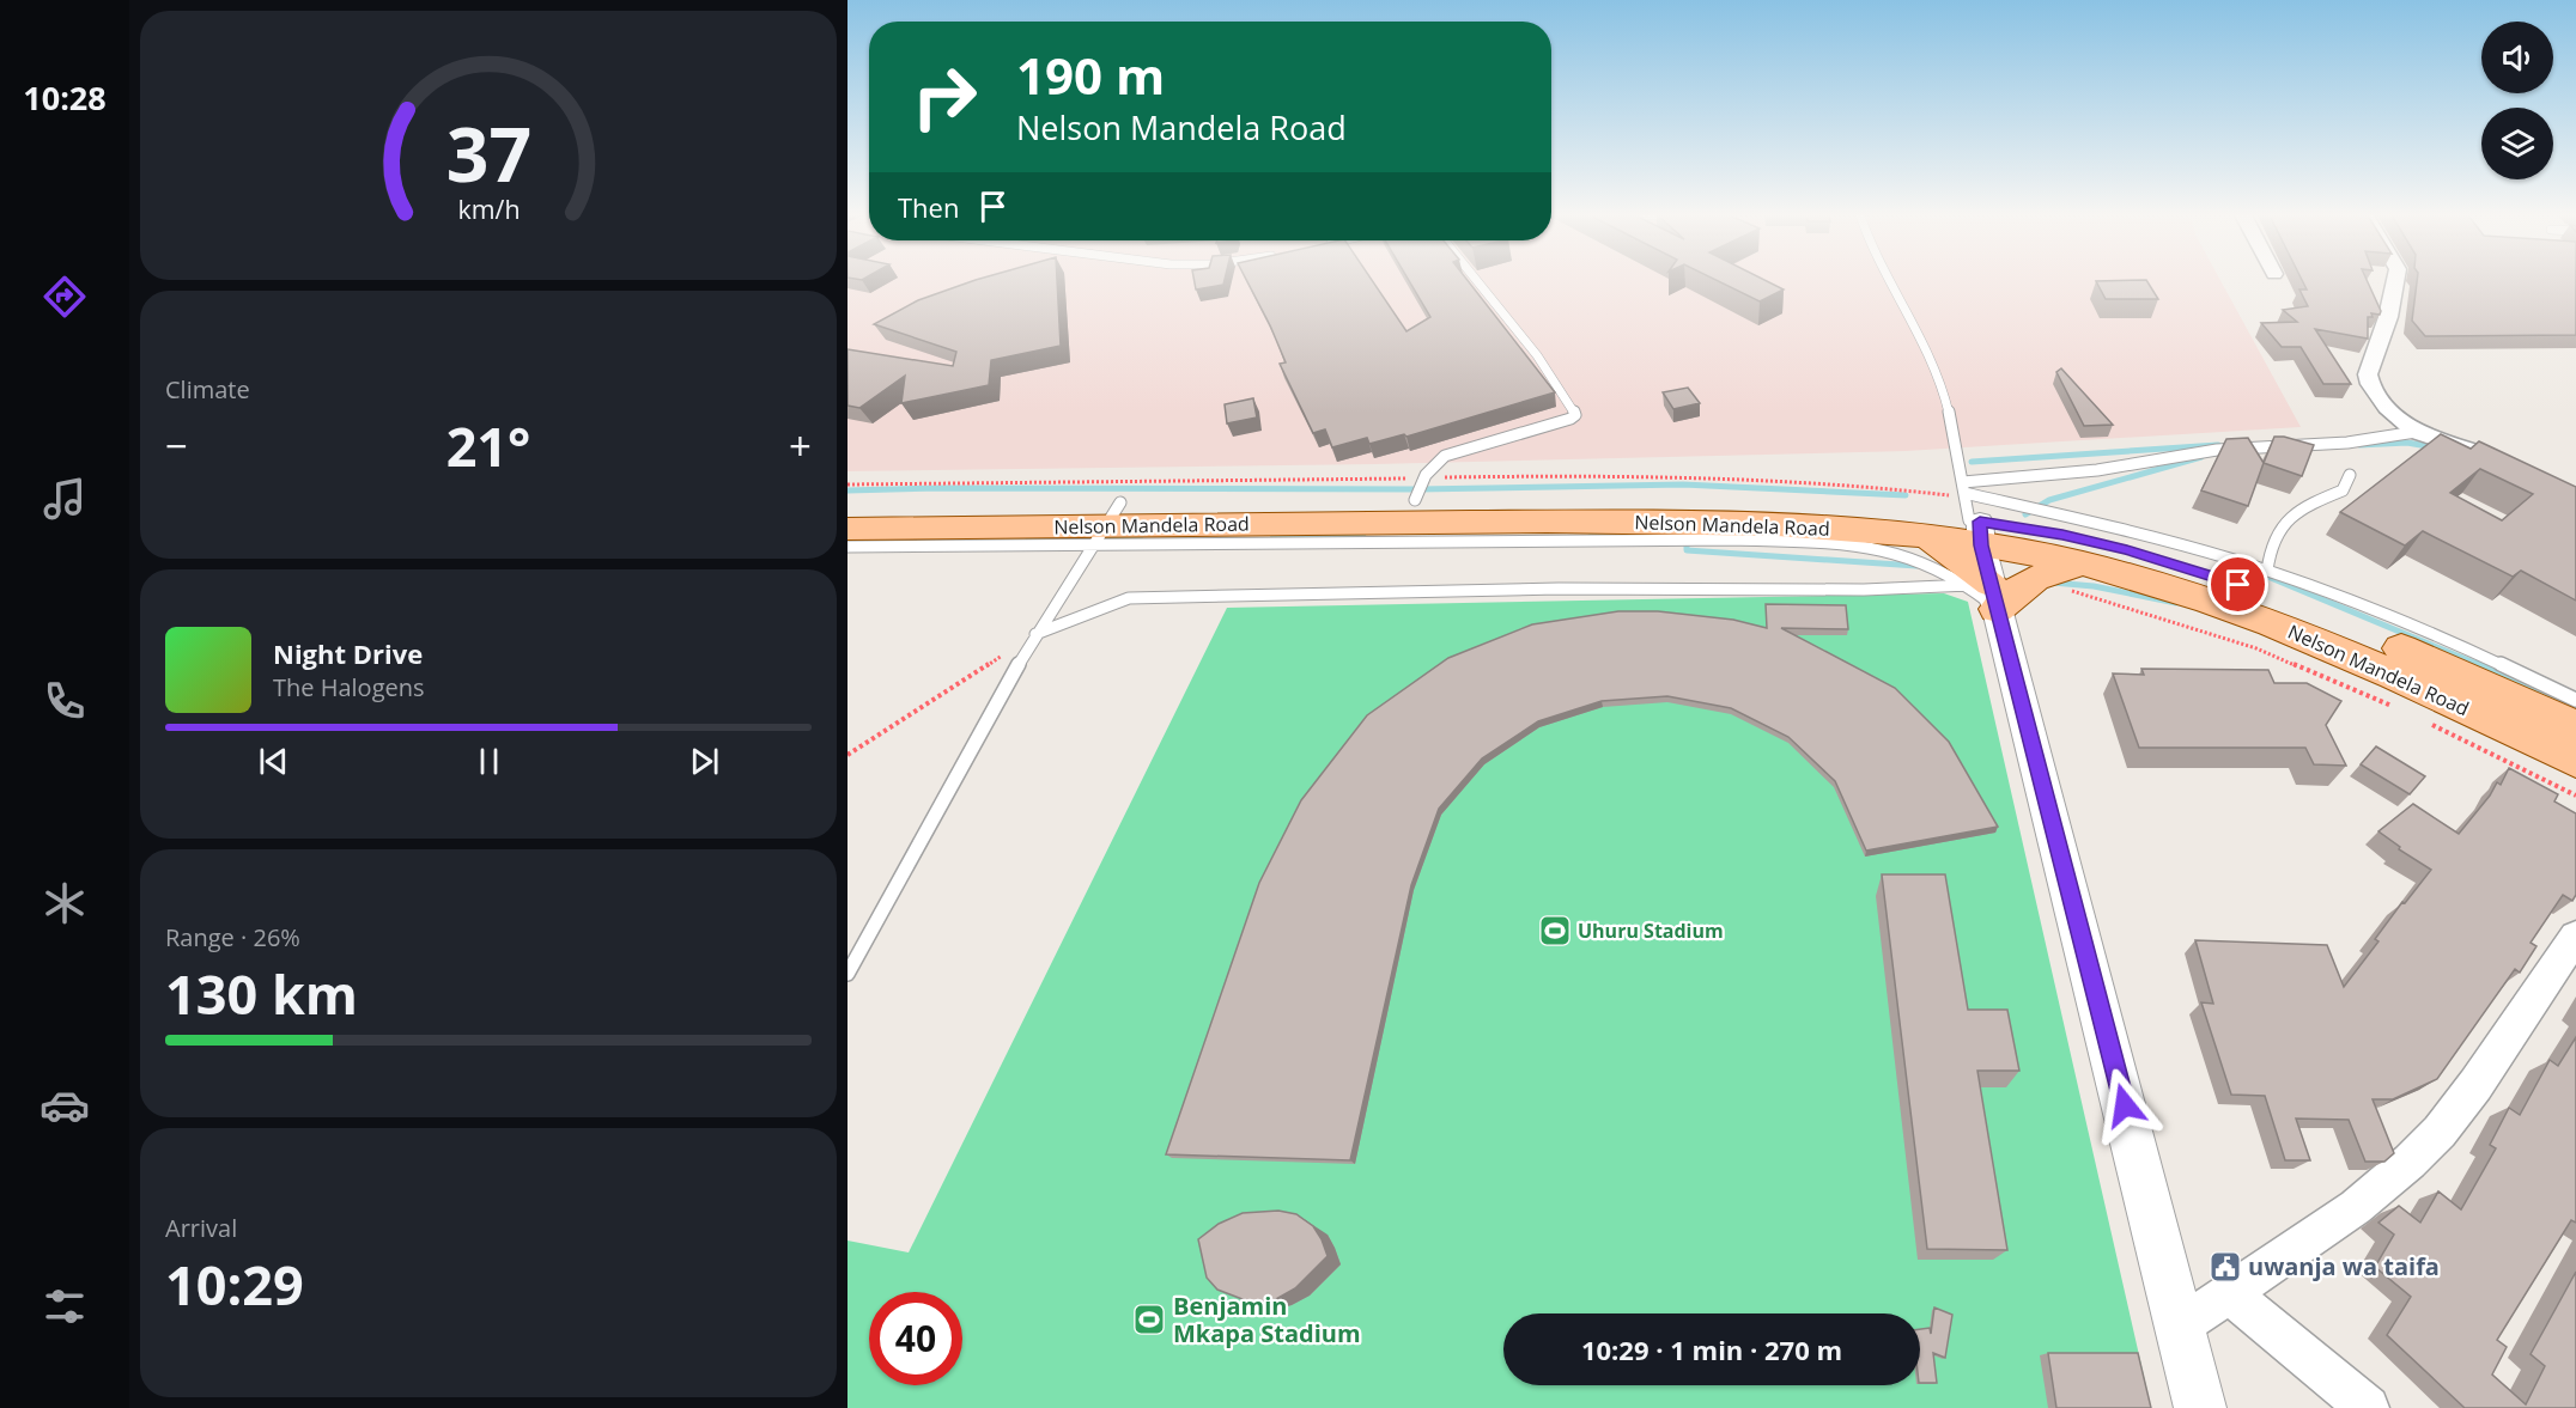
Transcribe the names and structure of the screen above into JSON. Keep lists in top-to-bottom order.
{
  "streets": {
    "main road": ["Nelson Mandela Road"]
  },
  "places": {
    "sports": ["Uhuru Stadium", "Benjamin Mkapa Stadium"],
    "public building": ["uwanja wa taifa"]
  },
  "page": {
    "tabs": "10:28",
    "turn": ["190 m", "Nelson Mandela Road"],
    "then": "Then",
    "tile": [
      "Climate",
      ["Range · 26%", "130 km"],
      ["Arrival", "10:29"]
    ],
    "heat": ["−", "21°", "+"],
    "song": ["Night Drive", "The Halogens"],
    "limit": "40",
    "trip": "10:29 · 1 min · 270 m",
    "gauge": ["37", "km/h"]
  }
}
